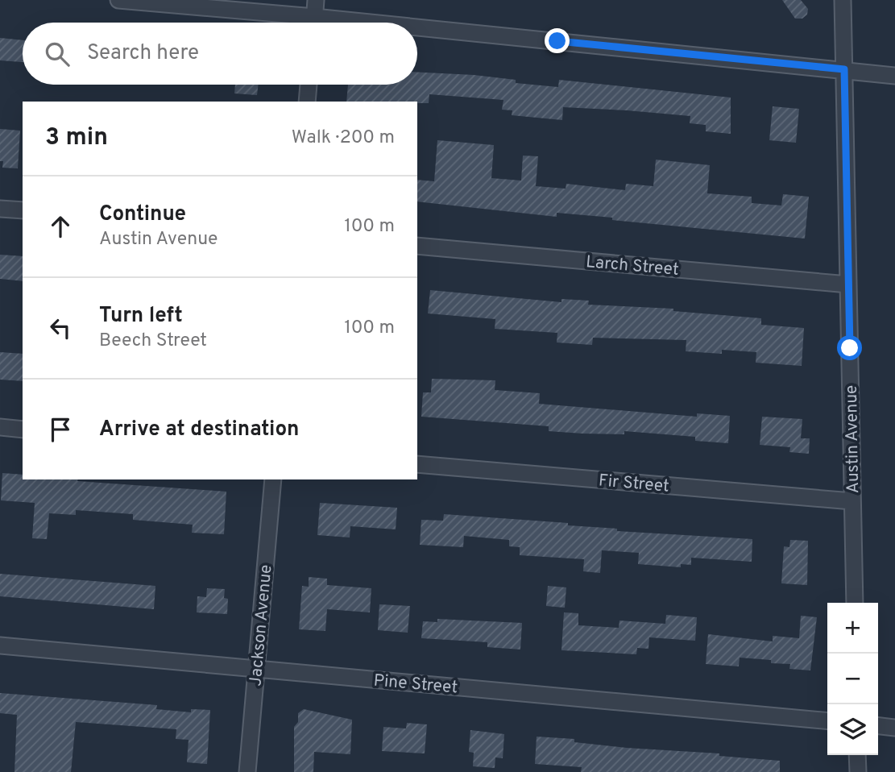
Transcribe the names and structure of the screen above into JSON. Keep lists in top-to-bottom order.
{
  "streets": {
    "street": [
      "Larch Street",
      "Austin Avenue",
      "Fir Street",
      "Jackson Avenue",
      "Pine Street"
    ]
  },
  "crossings": [
    ["Larch Street", "Austin Avenue"],
    ["Austin Avenue", "Fir Street"],
    ["Jackson Avenue", "Pine Street"]
  ],
  "page": {
    "search": "Search here",
    "heading": ["3 min", "Walk · 200 m"],
    "list": [
      ["Continue", "Austin Avenue", "100 m"],
      ["Turn left", "Beech Street", "100 m"],
      "Arrive at destination"
    ],
    "map_buttons": ["+", "−"]
  }
}
